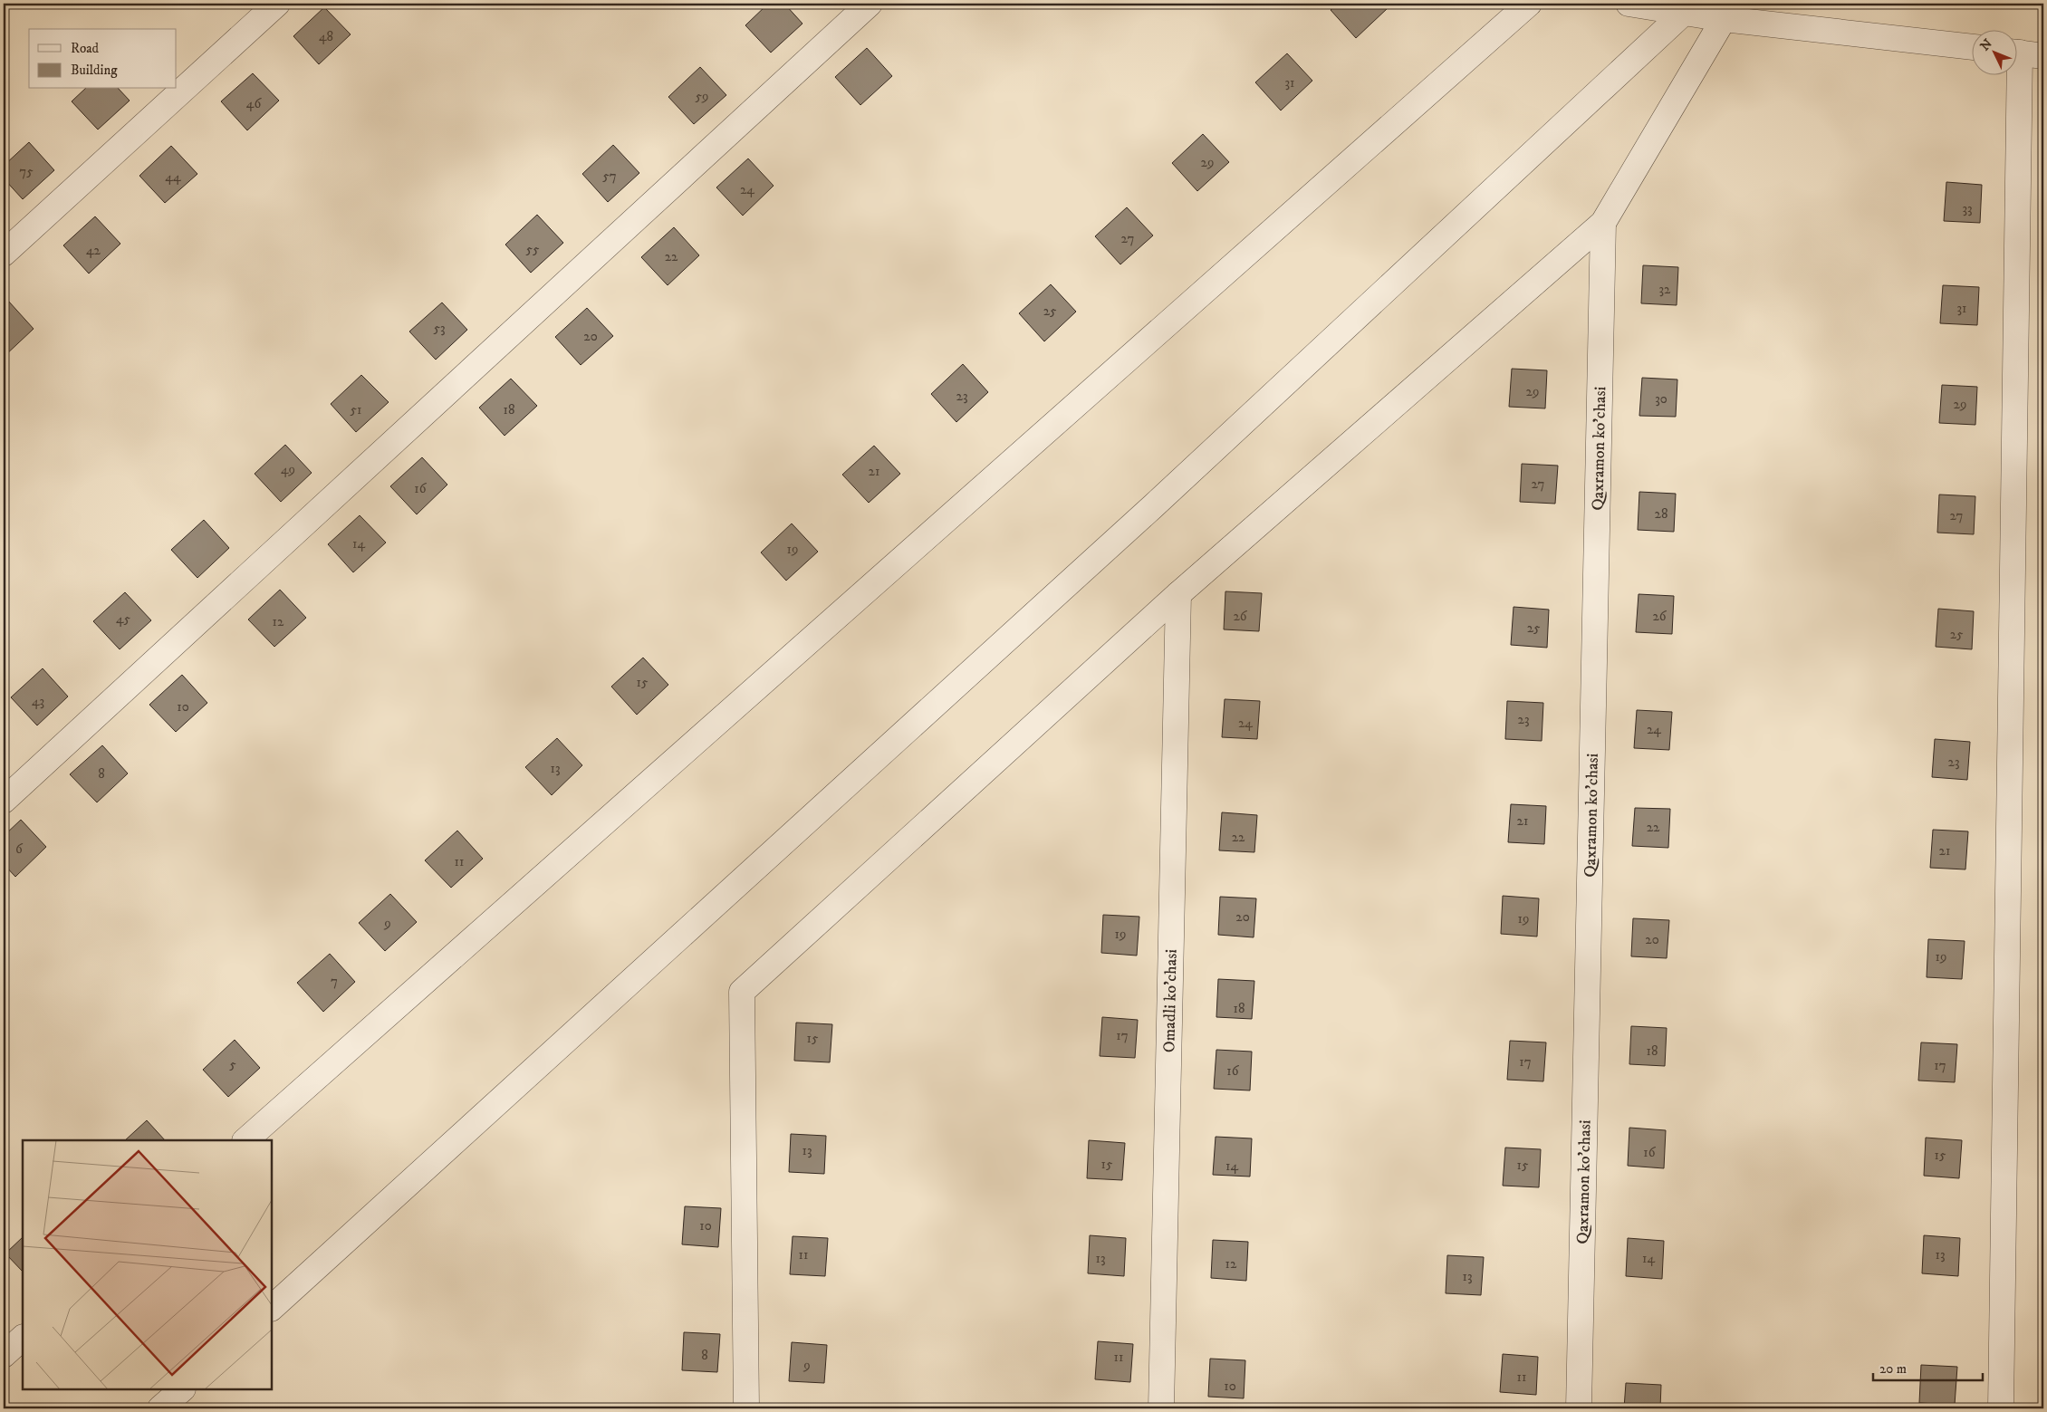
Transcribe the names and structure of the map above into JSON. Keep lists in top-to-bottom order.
{
  "streets": {
    "street": ["Qaxramon ko'chasi", "Omadli ko'chasi"]
  },
  "house_numbers": [
    "48",
    "31",
    "59",
    "46",
    "29",
    "75",
    "57",
    "44",
    "24",
    "33",
    "27",
    "55",
    "42",
    "22",
    "32",
    "31",
    "25",
    "53",
    "20",
    "29",
    "23",
    "30",
    "29",
    "51",
    "18",
    "49",
    "21",
    "27",
    "16",
    "28",
    "27",
    "14",
    "19",
    "26",
    "26",
    "45",
    "12",
    "25",
    "25",
    "15",
    "43",
    "10",
    "23",
    "24",
    "24",
    "23",
    "13",
    "8",
    "21",
    "22",
    "22",
    "6",
    "21",
    "11",
    "20",
    "19",
    "9",
    "19",
    "20",
    "19",
    "7",
    "18",
    "17",
    "15",
    "18",
    "17",
    "5",
    "17",
    "16",
    "13",
    "16",
    "15",
    "15",
    "15",
    "14",
    "10",
    "11",
    "13",
    "13",
    "14",
    "12",
    "13",
    "8",
    "11",
    "9",
    "11",
    "10"
  ],
  "legend": ["Road", "Building"],
  "scale_bar": "20 m",
  "north": "top left"
}
